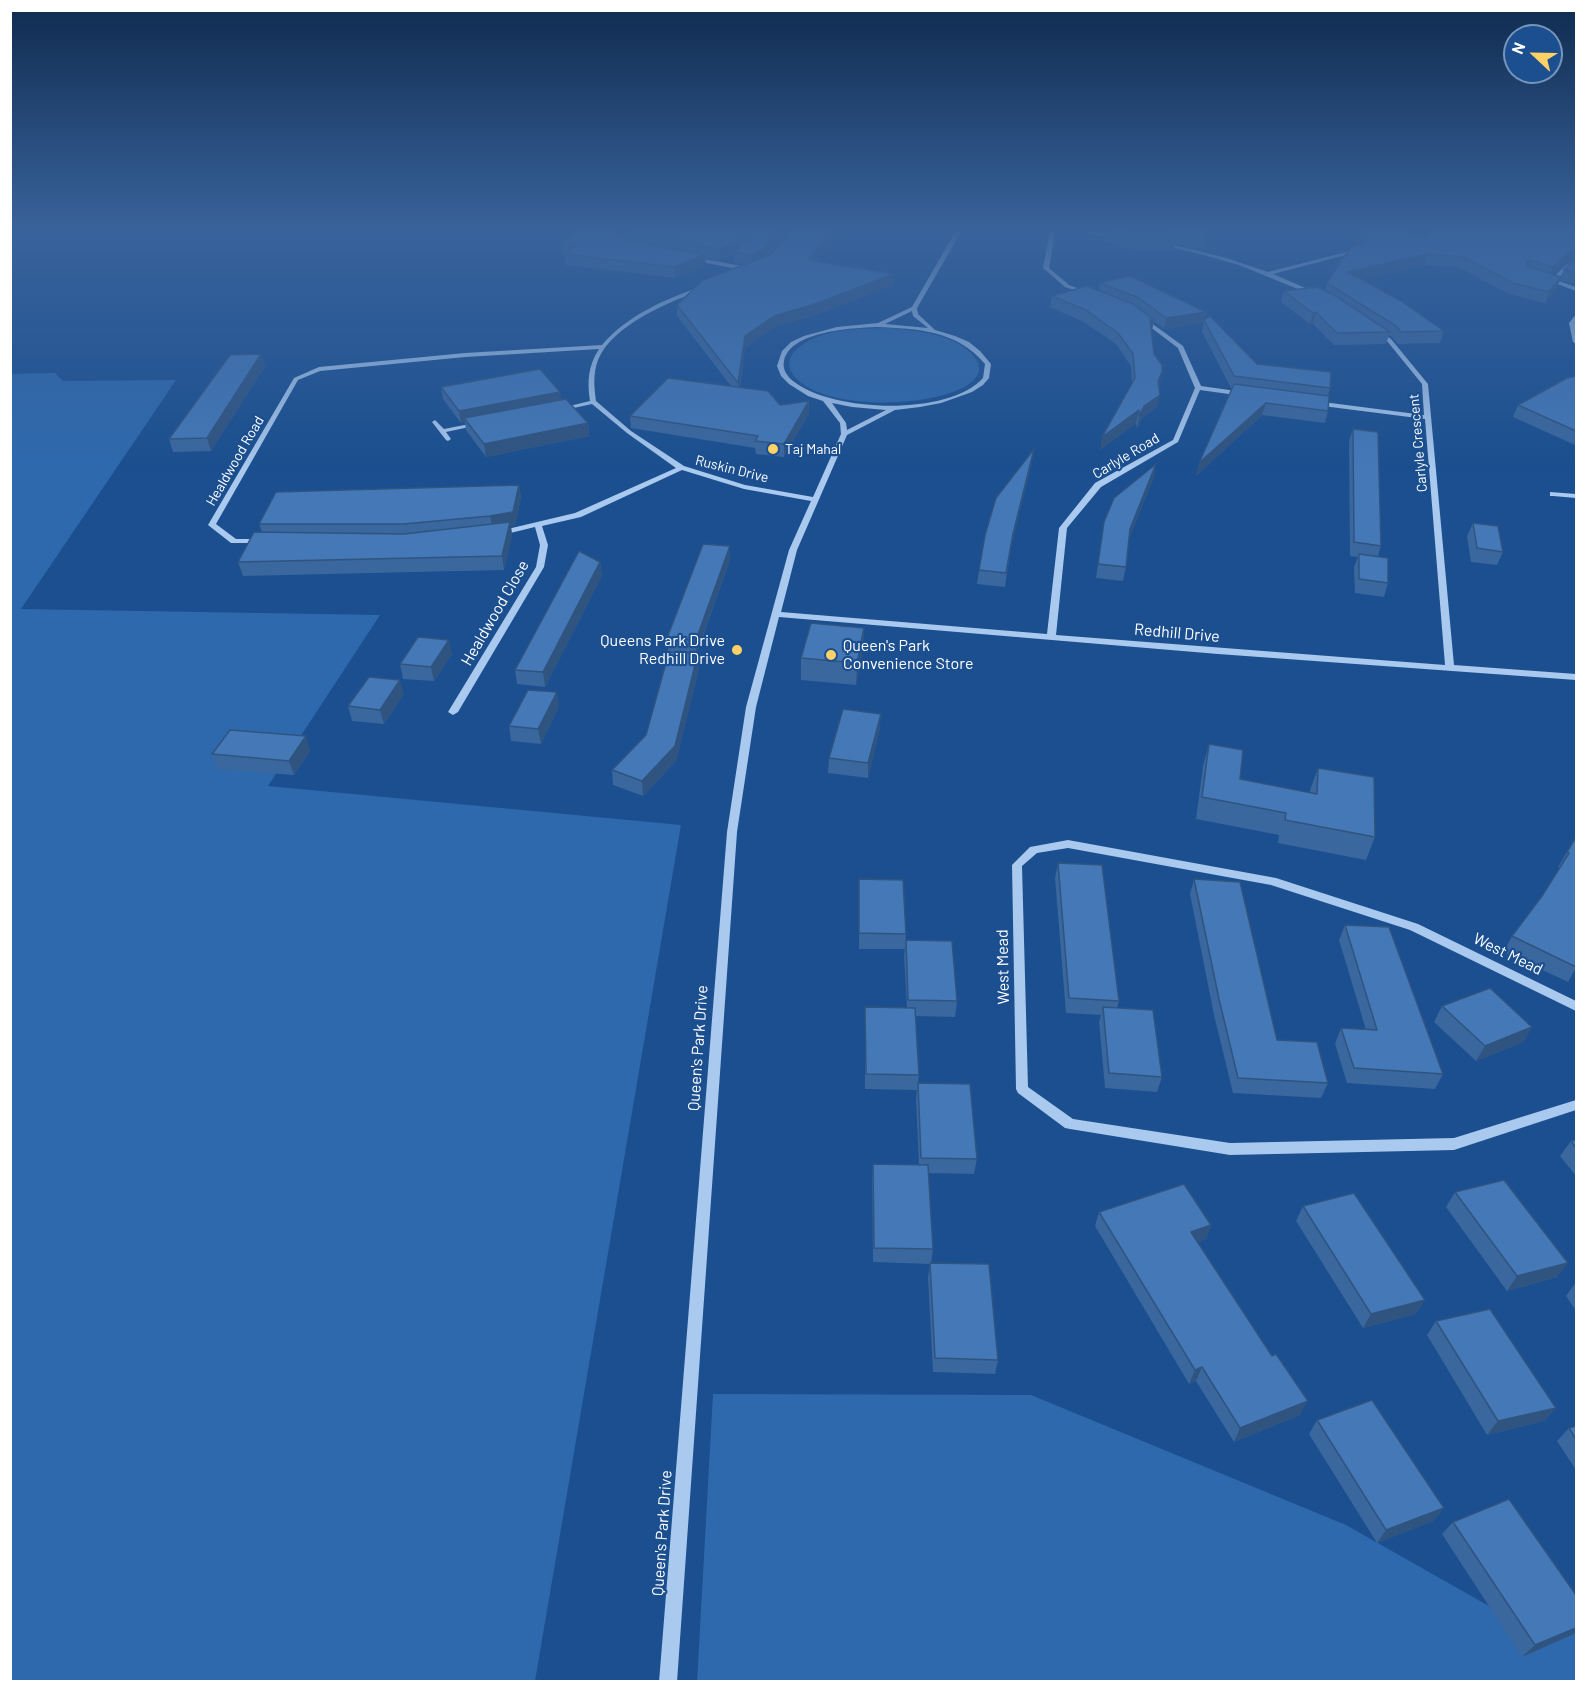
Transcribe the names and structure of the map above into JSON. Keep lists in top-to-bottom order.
{
  "streets": {
    "street": [
      "Carlyle Crescent",
      "Carlyle Road",
      "Healdwood Road",
      "Ruskin Drive",
      "Healdwood Close",
      "Redhill Drive",
      "West Mead",
      "Queen's Park Drive"
    ]
  },
  "crossings": [
    ["Carlyle Crescent", "Redhill Drive"],
    ["Carlyle Road", "Redhill Drive"],
    ["Ruskin Drive", "Queen's Park Drive"],
    ["Redhill Drive", "Queen's Park Drive"]
  ],
  "places": ["Taj Mahal", "Queens Park Drive Redhill Drive", "Queen's Park Convenience Store"],
  "north": "left"
}
